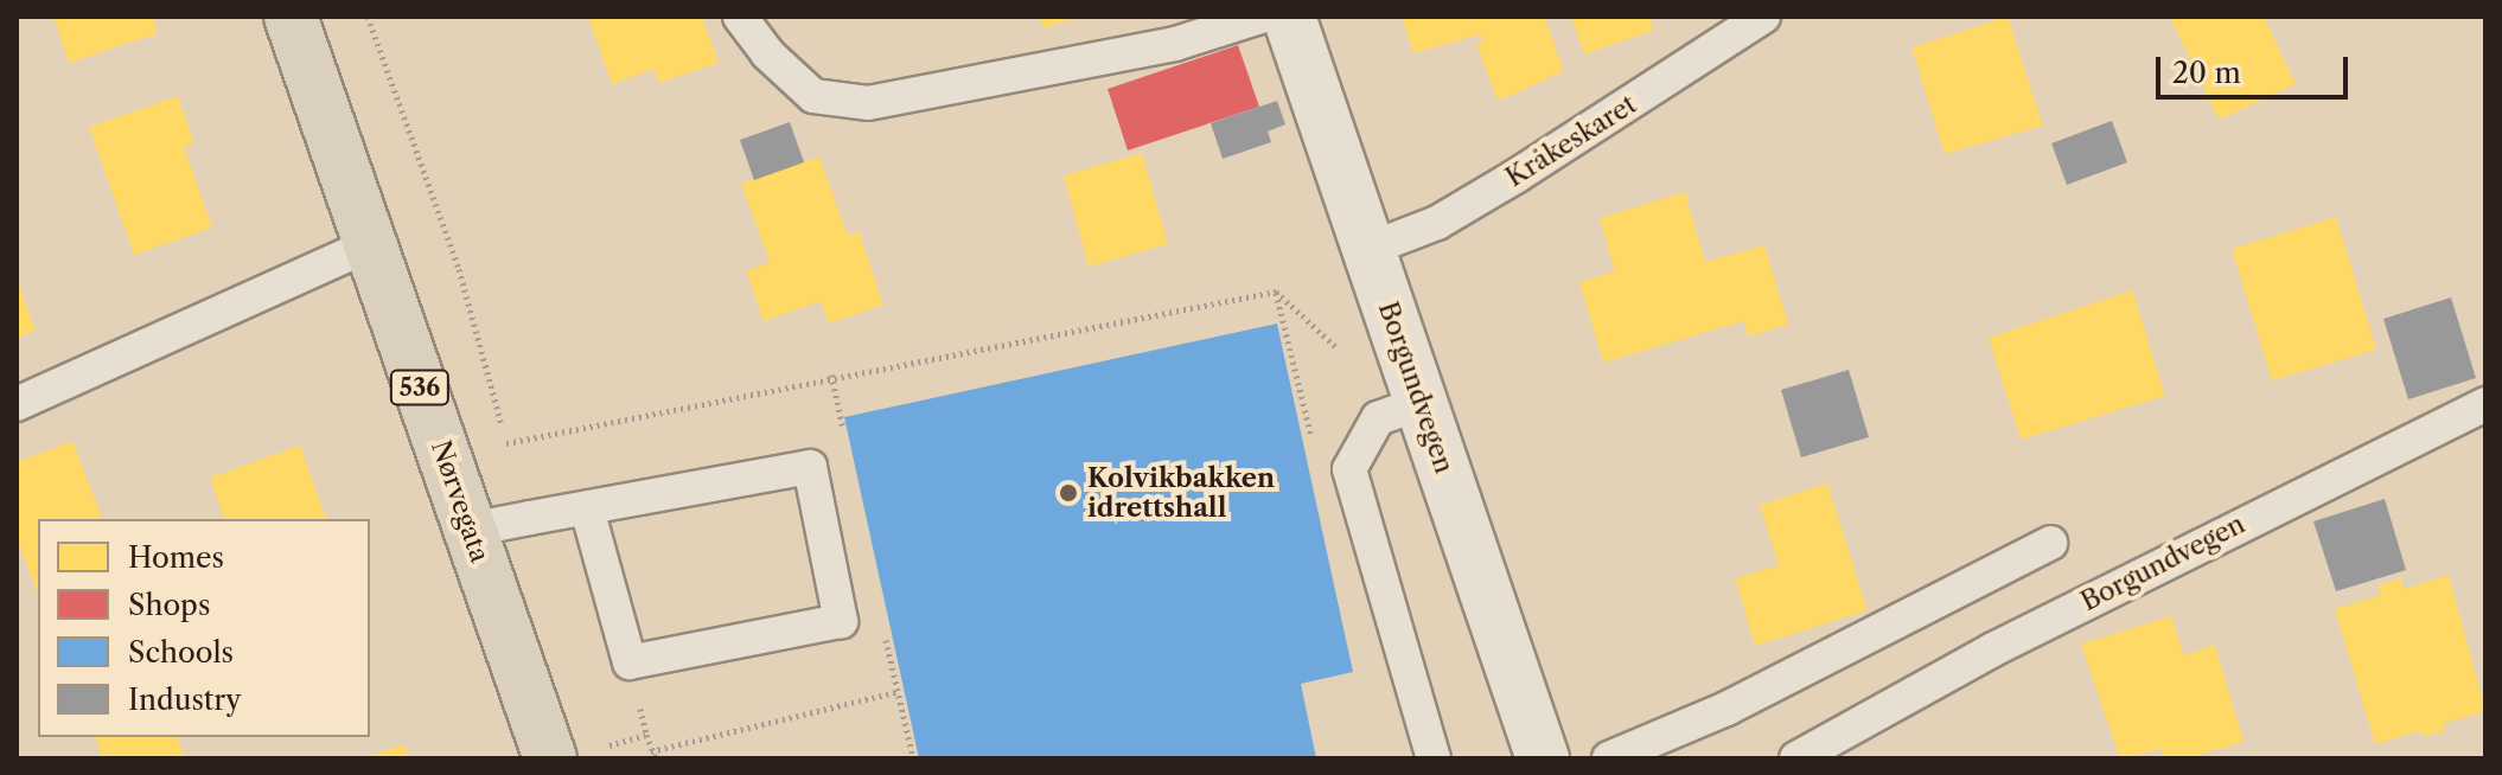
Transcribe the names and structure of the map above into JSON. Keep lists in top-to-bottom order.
{
  "streets": {
    "main road": ["536", "Nørvegata"],
    "street": ["Borgundvegen"],
    "lane": ["Kråkeskaret"]
  },
  "crossings": [
    ["Kråkeskaret", "Borgundvegen"]
  ],
  "places": ["Kolvikbakken idrettshall"],
  "legend": [
    "Homes",
    "Shops",
    "Schools",
    "Industry"
  ],
  "scale_bar": "20 m"
}
